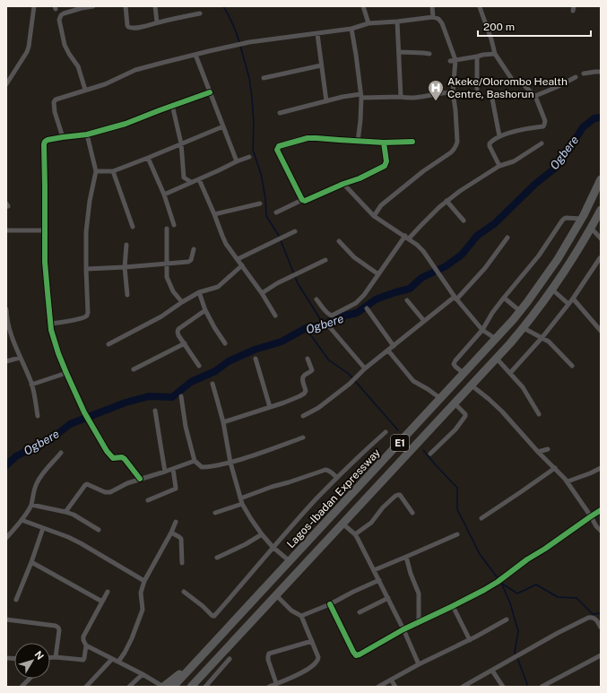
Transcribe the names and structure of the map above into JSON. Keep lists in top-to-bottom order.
{
  "streets": {
    "highway": ["E1", "Lagos-Ibadan Expressway"]
  },
  "water": ["Ogbere"],
  "places": {
    "hospital": ["Akeke/Olorombo Health Centre, Bashorun"]
  },
  "scale_bar": "200 m",
  "north": "top right"
}
